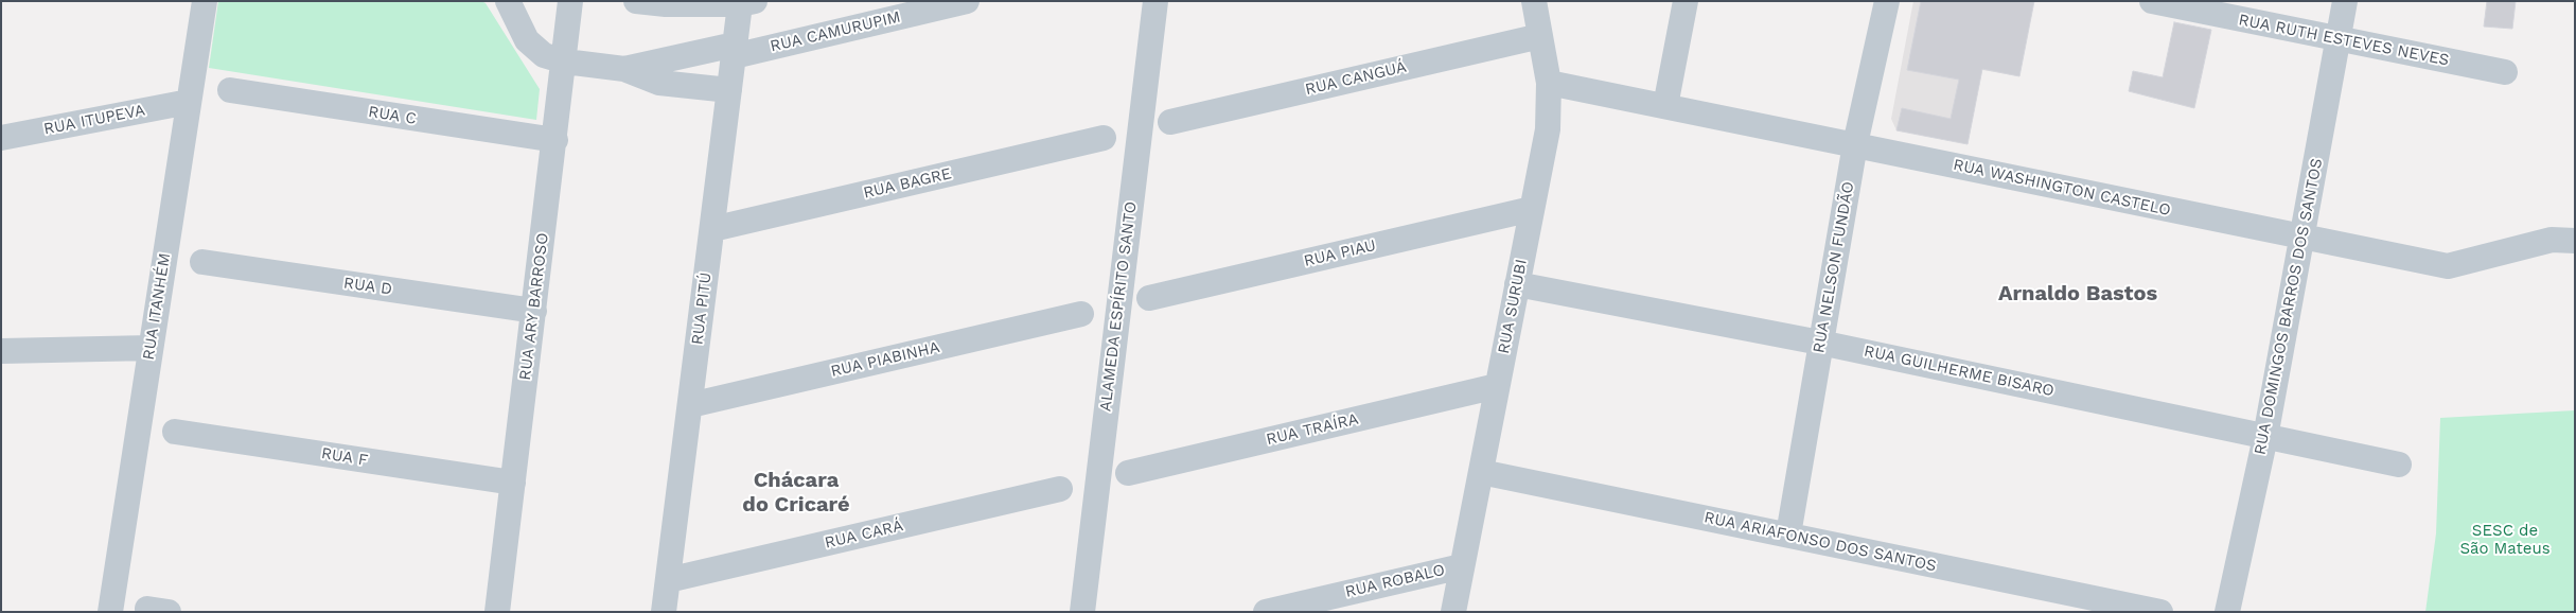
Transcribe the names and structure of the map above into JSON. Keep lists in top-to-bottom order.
{
  "streets": {
    "street": [
      "RUA CAMURUPIM",
      "RUA RUTH ESTEVES NEVES",
      "RUA CANGUÁ",
      "RUA C",
      "RUA ITUPEVA",
      "RUA BAGRE",
      "RUA WASHINGTON CASTELO",
      "RUA PIAU",
      "RUA NELSON FUNDÃO",
      "RUA D",
      "RUA ITANHÉM",
      "RUA ARY BARROSO",
      "ALAMEDA ESPÍRITO SANTO",
      "RUA SURUBI",
      "RUA DOMINGOS BARROS DOS SANTOS",
      "RUA PITÚ",
      "RUA PIABINHA",
      "RUA GUILHERME BISARO",
      "RUA TRAÍRA",
      "RUA F",
      "RUA CARÁ",
      "RUA ARIAFONSO DOS SANTOS",
      "RUA ROBALO"
    ]
  },
  "crossings": [
    ["RUA CAMURUPIM", "RUA PITÚ"],
    ["RUA RUTH ESTEVES NEVES", "RUA DOMINGOS BARROS DOS SANTOS"],
    ["RUA CANGUÁ", "RUA SURUBI"],
    ["RUA C", "RUA ARY BARROSO"],
    ["RUA ITUPEVA", "RUA ITANHÉM"],
    ["RUA BAGRE", "RUA PITÚ"],
    ["RUA WASHINGTON CASTELO", "RUA NELSON FUNDÃO"],
    ["RUA WASHINGTON CASTELO", "RUA SURUBI"],
    ["RUA WASHINGTON CASTELO", "RUA DOMINGOS BARROS DOS SANTOS"],
    ["RUA PIAU", "RUA SURUBI"],
    ["RUA NELSON FUNDÃO", "RUA GUILHERME BISARO"],
    ["RUA NELSON FUNDÃO", "RUA ARIAFONSO DOS SANTOS"],
    ["RUA D", "RUA ARY BARROSO"],
    ["RUA ARY BARROSO", "RUA F"],
    ["RUA SURUBI", "RUA GUILHERME BISARO"],
    ["RUA SURUBI", "RUA TRAÍRA"],
    ["RUA SURUBI", "RUA ARIAFONSO DOS SANTOS"],
    ["RUA SURUBI", "RUA ROBALO"],
    ["RUA DOMINGOS BARROS DOS SANTOS", "RUA GUILHERME BISARO"],
    ["RUA PITÚ", "RUA PIABINHA"],
    ["RUA PITÚ", "RUA CARÁ"]
  ],
  "districts": ["Arnaldo Bastos", "Chácara do Cricaré"],
  "parks": ["SESC de São Mateus"]
}
